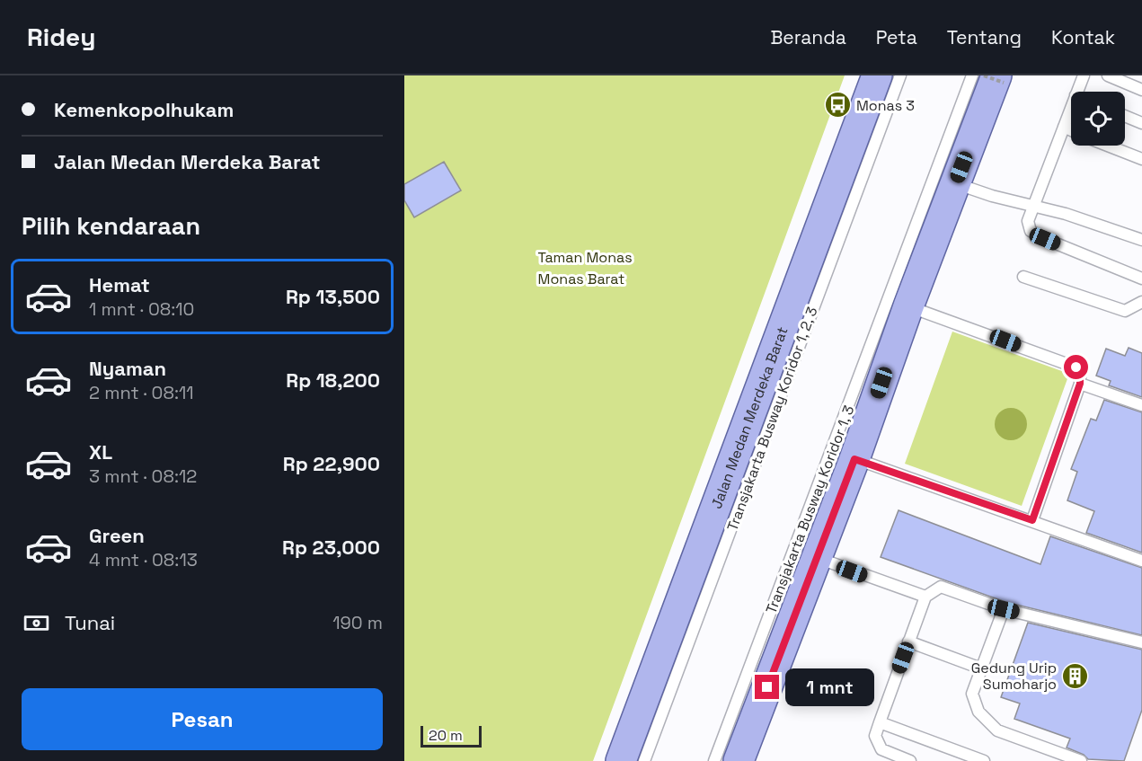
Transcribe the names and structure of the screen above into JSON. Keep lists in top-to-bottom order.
{
  "streets": {
    "main road": ["Jalan Medan Merdeka Barat"],
    "lane": ["Transjakarta Busway Koridor 1, 2, 3", "Transjakarta Busway Koridor 1, 3"]
  },
  "parks": ["Taman Monas", "Monas Barat"],
  "places": {
    "bus stop": ["Monas 3"],
    "building": ["Gedung Urip Sumoharjo"]
  },
  "scale_bar": "20 m",
  "page": {
    "header": "Ridey",
    "nav": [
      "Beranda",
      "Peta",
      "Tentang",
      "Kontak"
    ],
    "banner": ["Kemenkopolhukam", "Jalan Medan Merdeka Barat"],
    "heading": "Pilih kendaraan",
    "list": [
      {
        "name": "Hemat",
        "note": "1 mnt · 08:10",
        "value": "Rp 13,500"
      },
      {
        "name": "Nyaman",
        "note": "2 mnt · 08:11",
        "value": "Rp 18,200"
      },
      {
        "name": "XL",
        "note": "3 mnt · 08:12",
        "value": "Rp 22,900"
      },
      {
        "name": "Green",
        "note": "4 mnt · 08:13",
        "value": "Rp 23,000"
      }
    ],
    "pay": ["Tunai", "190 m"],
    "bubble": "1 mnt",
    "buttons": "Pesan",
    "scale": "20 m"
  }
}
